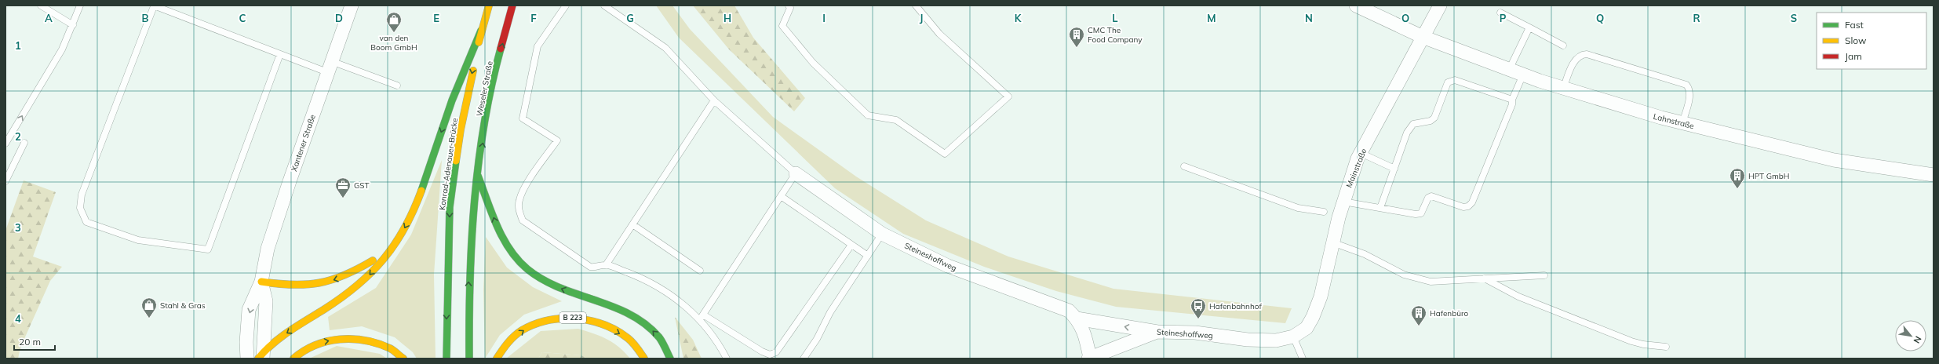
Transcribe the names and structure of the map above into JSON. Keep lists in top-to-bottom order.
{
  "streets": {
    "main road": ["Weseler Straße", "Konrad-Adenauer-Brücke", "B 223"],
    "street": [
      "Lahnstraße",
      "Xantener Straße",
      "Mainstraße",
      "Steineshoffweg"
    ]
  },
  "crossings": [
    ["Lahnstraße", "Mainstraße"],
    ["Mainstraße", "Steineshoffweg"]
  ],
  "places": {
    "shop": ["van den Boom GmbH", "Stahl & Gras"],
    "building": ["CMC The Food Company", "HPT GmbH", "Hafenbüro"],
    "office": ["GST"],
    "bus stop": ["Hafenbahnhof"]
  },
  "legend": ["Fast", "Slow", "Jam"],
  "scale_bar": "20 m",
  "north": "bottom right",
  "grid": {
    "columns": [
      "A",
      "B",
      "C",
      "D",
      "E",
      "F",
      "G",
      "H",
      "I",
      "J",
      "K",
      "L",
      "M",
      "N",
      "O",
      "P",
      "Q",
      "R",
      "S"
    ],
    "rows": [
      "1",
      "2",
      "3",
      "4"
    ]
  }
}
